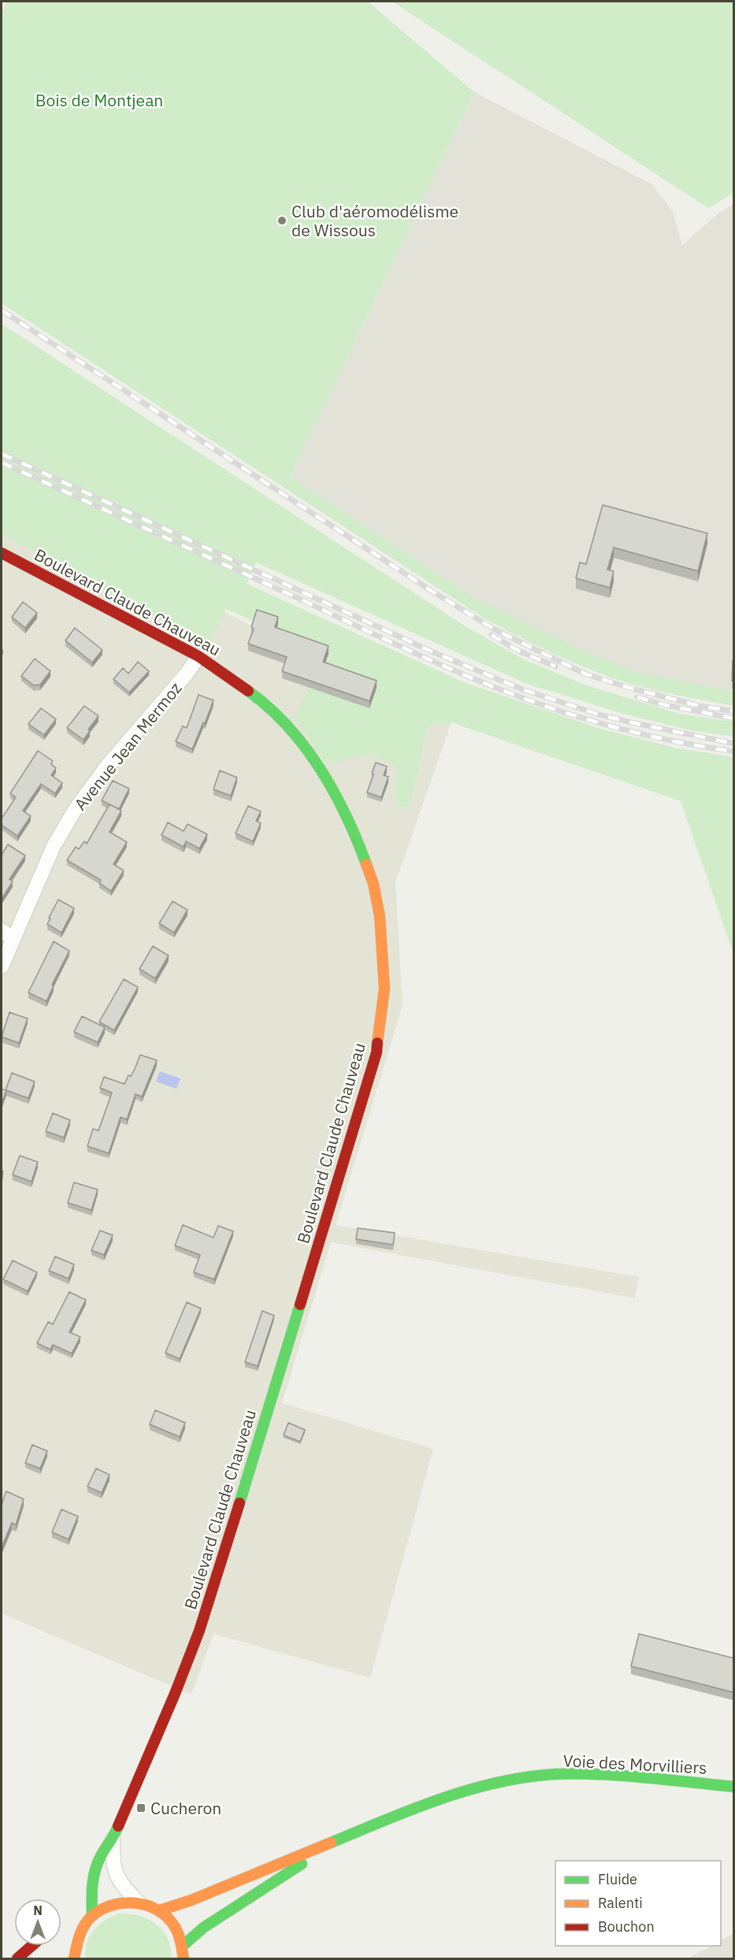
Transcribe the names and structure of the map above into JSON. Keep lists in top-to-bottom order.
{
  "streets": {
    "street": ["Boulevard Claude Chauveau", "Avenue Jean Mermoz", "Voie des Morvilliers"]
  },
  "crossings": [
    ["Boulevard Claude Chauveau", "Avenue Jean Mermoz"]
  ],
  "parks": ["Bois de Montjean"],
  "places": {
    "other": ["Club d'aéromodélisme de Wissous"],
    "transit": ["Cucheron"]
  },
  "legend": ["Fluide", "Ralenti", "Bouchon"],
  "north": "top"
}
